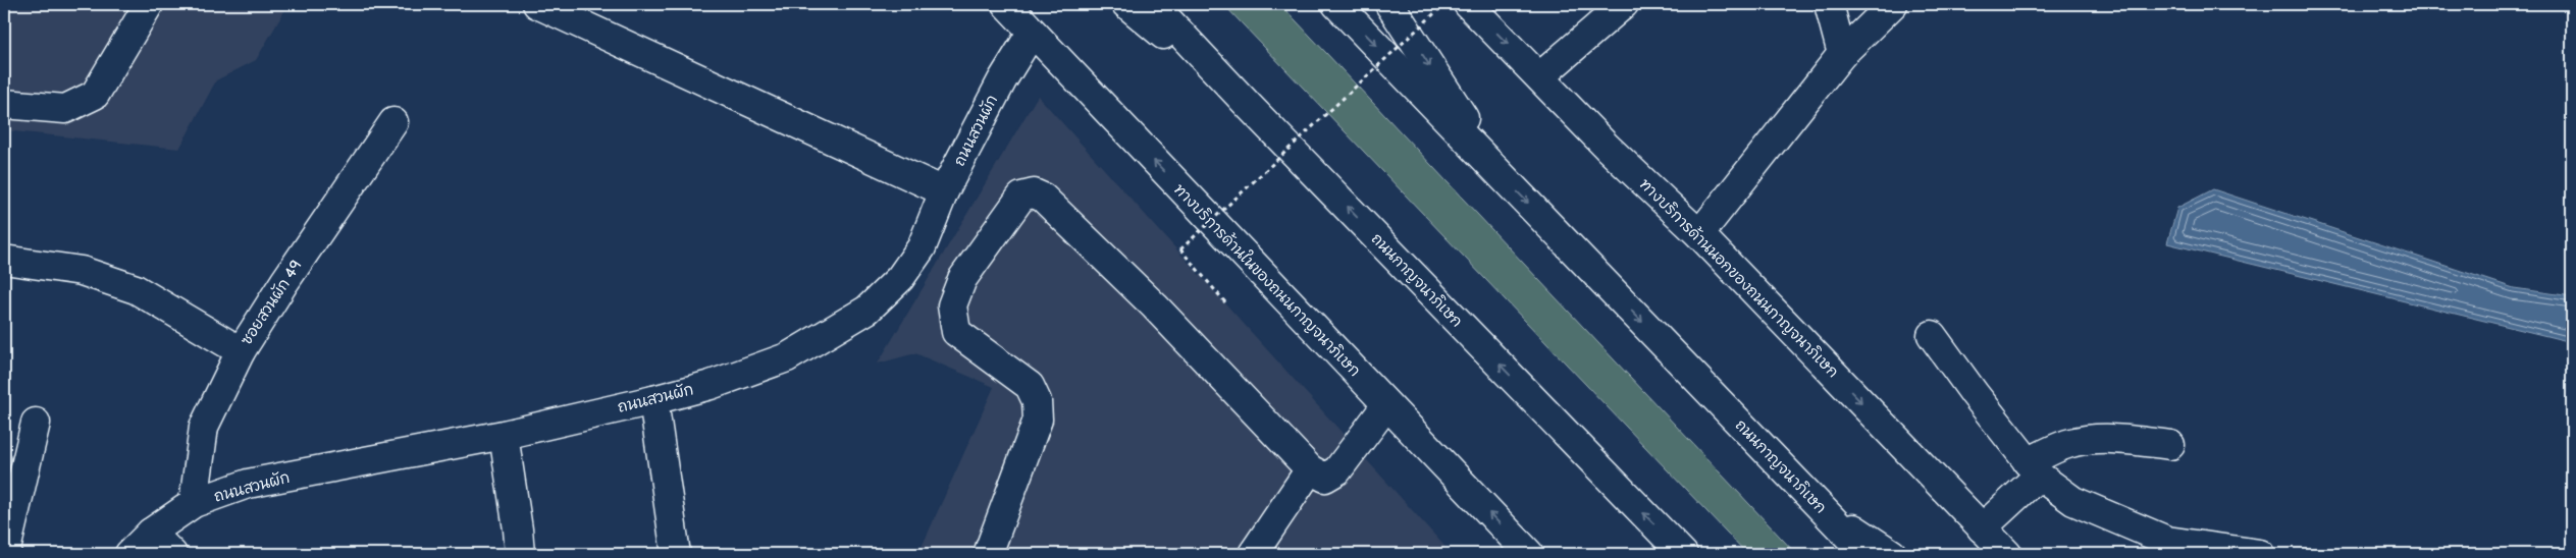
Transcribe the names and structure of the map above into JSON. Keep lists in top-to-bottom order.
{
  "streets": {
    "main road": [
      "ถนนสวนผัก",
      "ทางบริการด้านนอกของถนนกาญจนาภิเษก",
      "ทางบริการด้านในของถนนกาญจนาภิเษก",
      "ถนนกาญจนาภิเษก",
      "ซอยสวนผัก 49"
    ]
  },
  "crossings": [
    ["ถนนสวนผัก", "ทางบริการด้านในของถนนกาญจนาภิเษก"],
    ["ถนนสวนผัก", "ซอยสวนผัก 49"]
  ]
}
